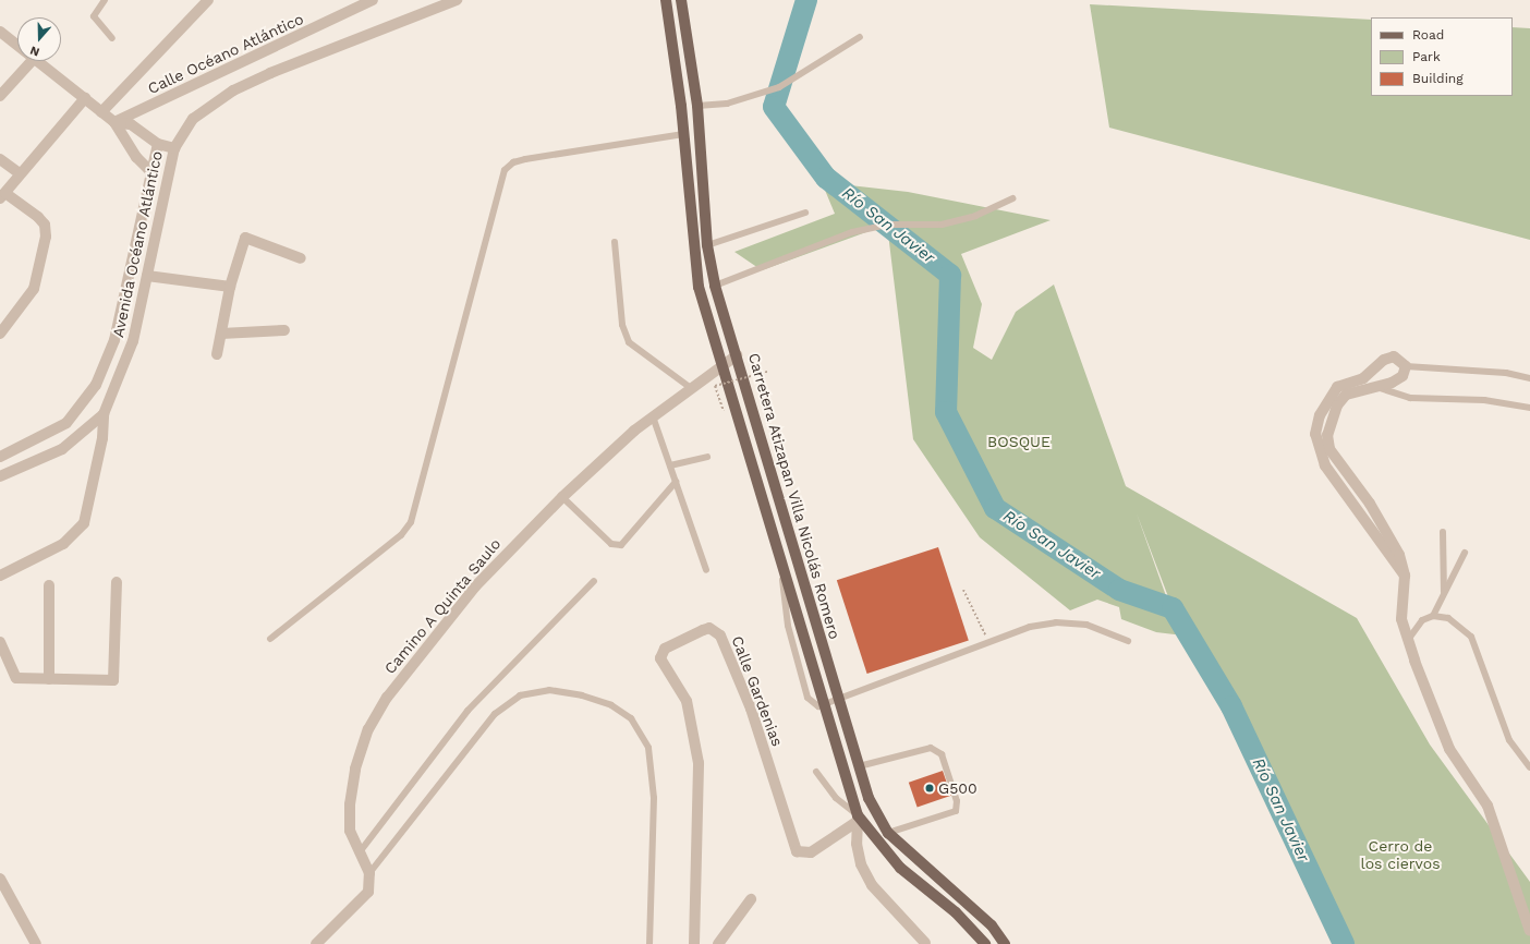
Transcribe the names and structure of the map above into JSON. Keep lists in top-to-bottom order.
{
  "streets": {
    "main road": ["Carretera Atizapan Villa Nicolás Romero"],
    "street": [
      "Calle Océano Atlántico",
      "Avenida Océano Atlántico",
      "Camino A Quinta Saulo",
      "Calle Gardenias"
    ]
  },
  "crossings": [
    ["Carretera Atizapan Villa Nicolás Romero", "Camino A Quinta Saulo"],
    ["Carretera Atizapan Villa Nicolás Romero", "Calle Gardenias"]
  ],
  "water": ["Río San Javier"],
  "parks": ["BOSQUE", "Cerro de los ciervos"],
  "places": ["G500"],
  "legend": ["Road", "Park", "Building"],
  "north": "bottom"
}
